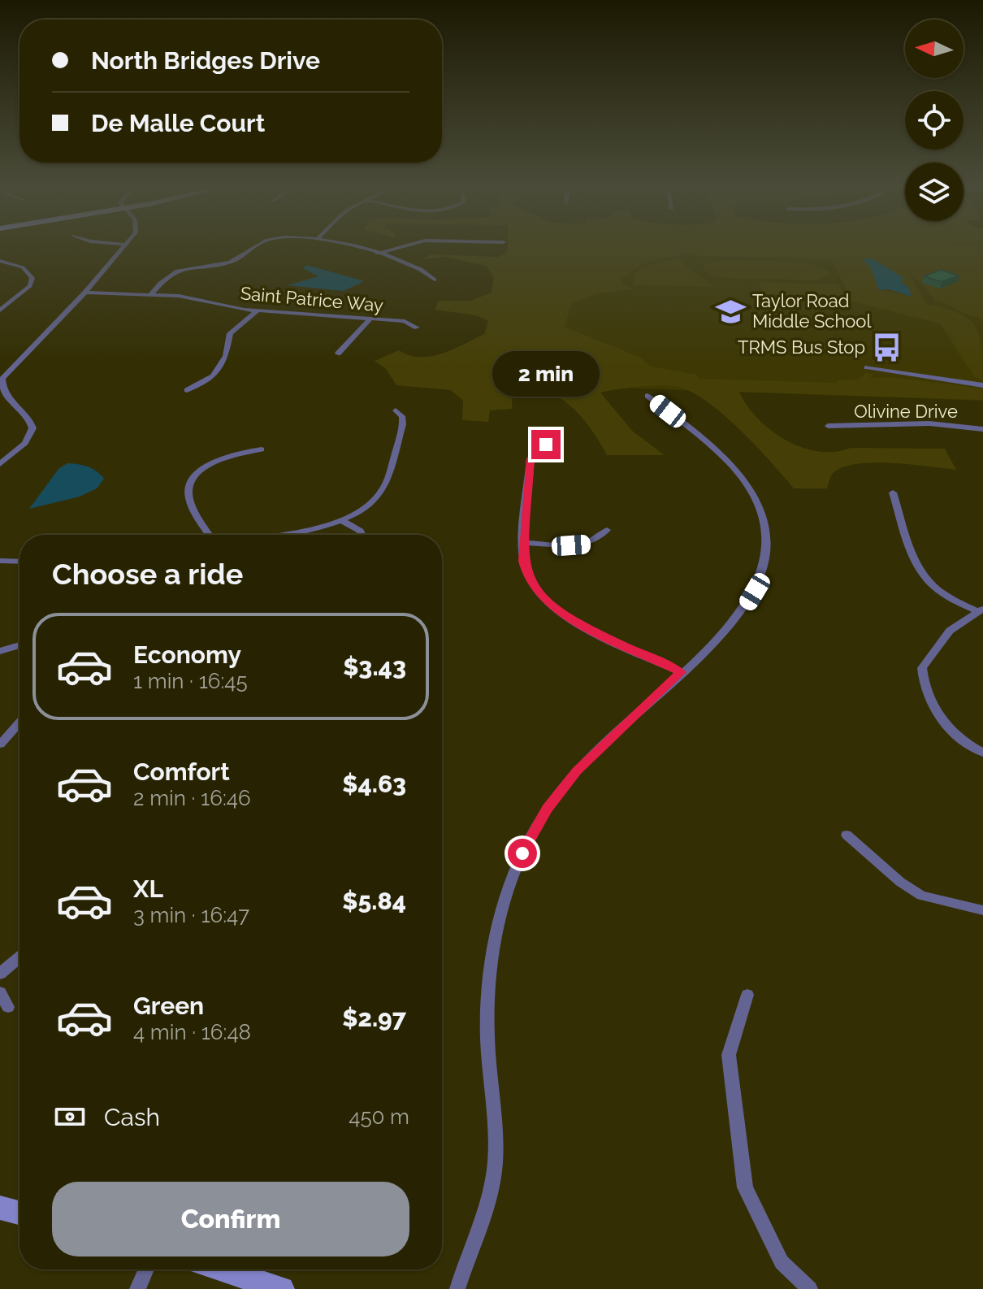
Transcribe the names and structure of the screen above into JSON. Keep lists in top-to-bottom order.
{
  "streets": {
    "street": ["Saint Patrice Way", "Olivine Drive"]
  },
  "places": {
    "school or university": ["Taylor Road Middle School"],
    "bus stop": ["TRMS Bus Stop"]
  },
  "north": "left",
  "page": {
    "banner": ["North Bridges Drive", "De Malle Court"],
    "bubble": "2 min",
    "heading": "Choose a ride",
    "list": [
      {
        "name": "Economy",
        "note": "1 min · 16:45",
        "value": "$3.43"
      },
      {
        "name": "Comfort",
        "note": "2 min · 16:46",
        "value": "$4.63"
      },
      {
        "name": "XL",
        "note": "3 min · 16:47",
        "value": "$5.84"
      },
      {
        "name": "Green",
        "note": "4 min · 16:48",
        "value": "$2.97"
      }
    ],
    "pay": ["Cash", "450 m"],
    "buttons": "Confirm"
  }
}
